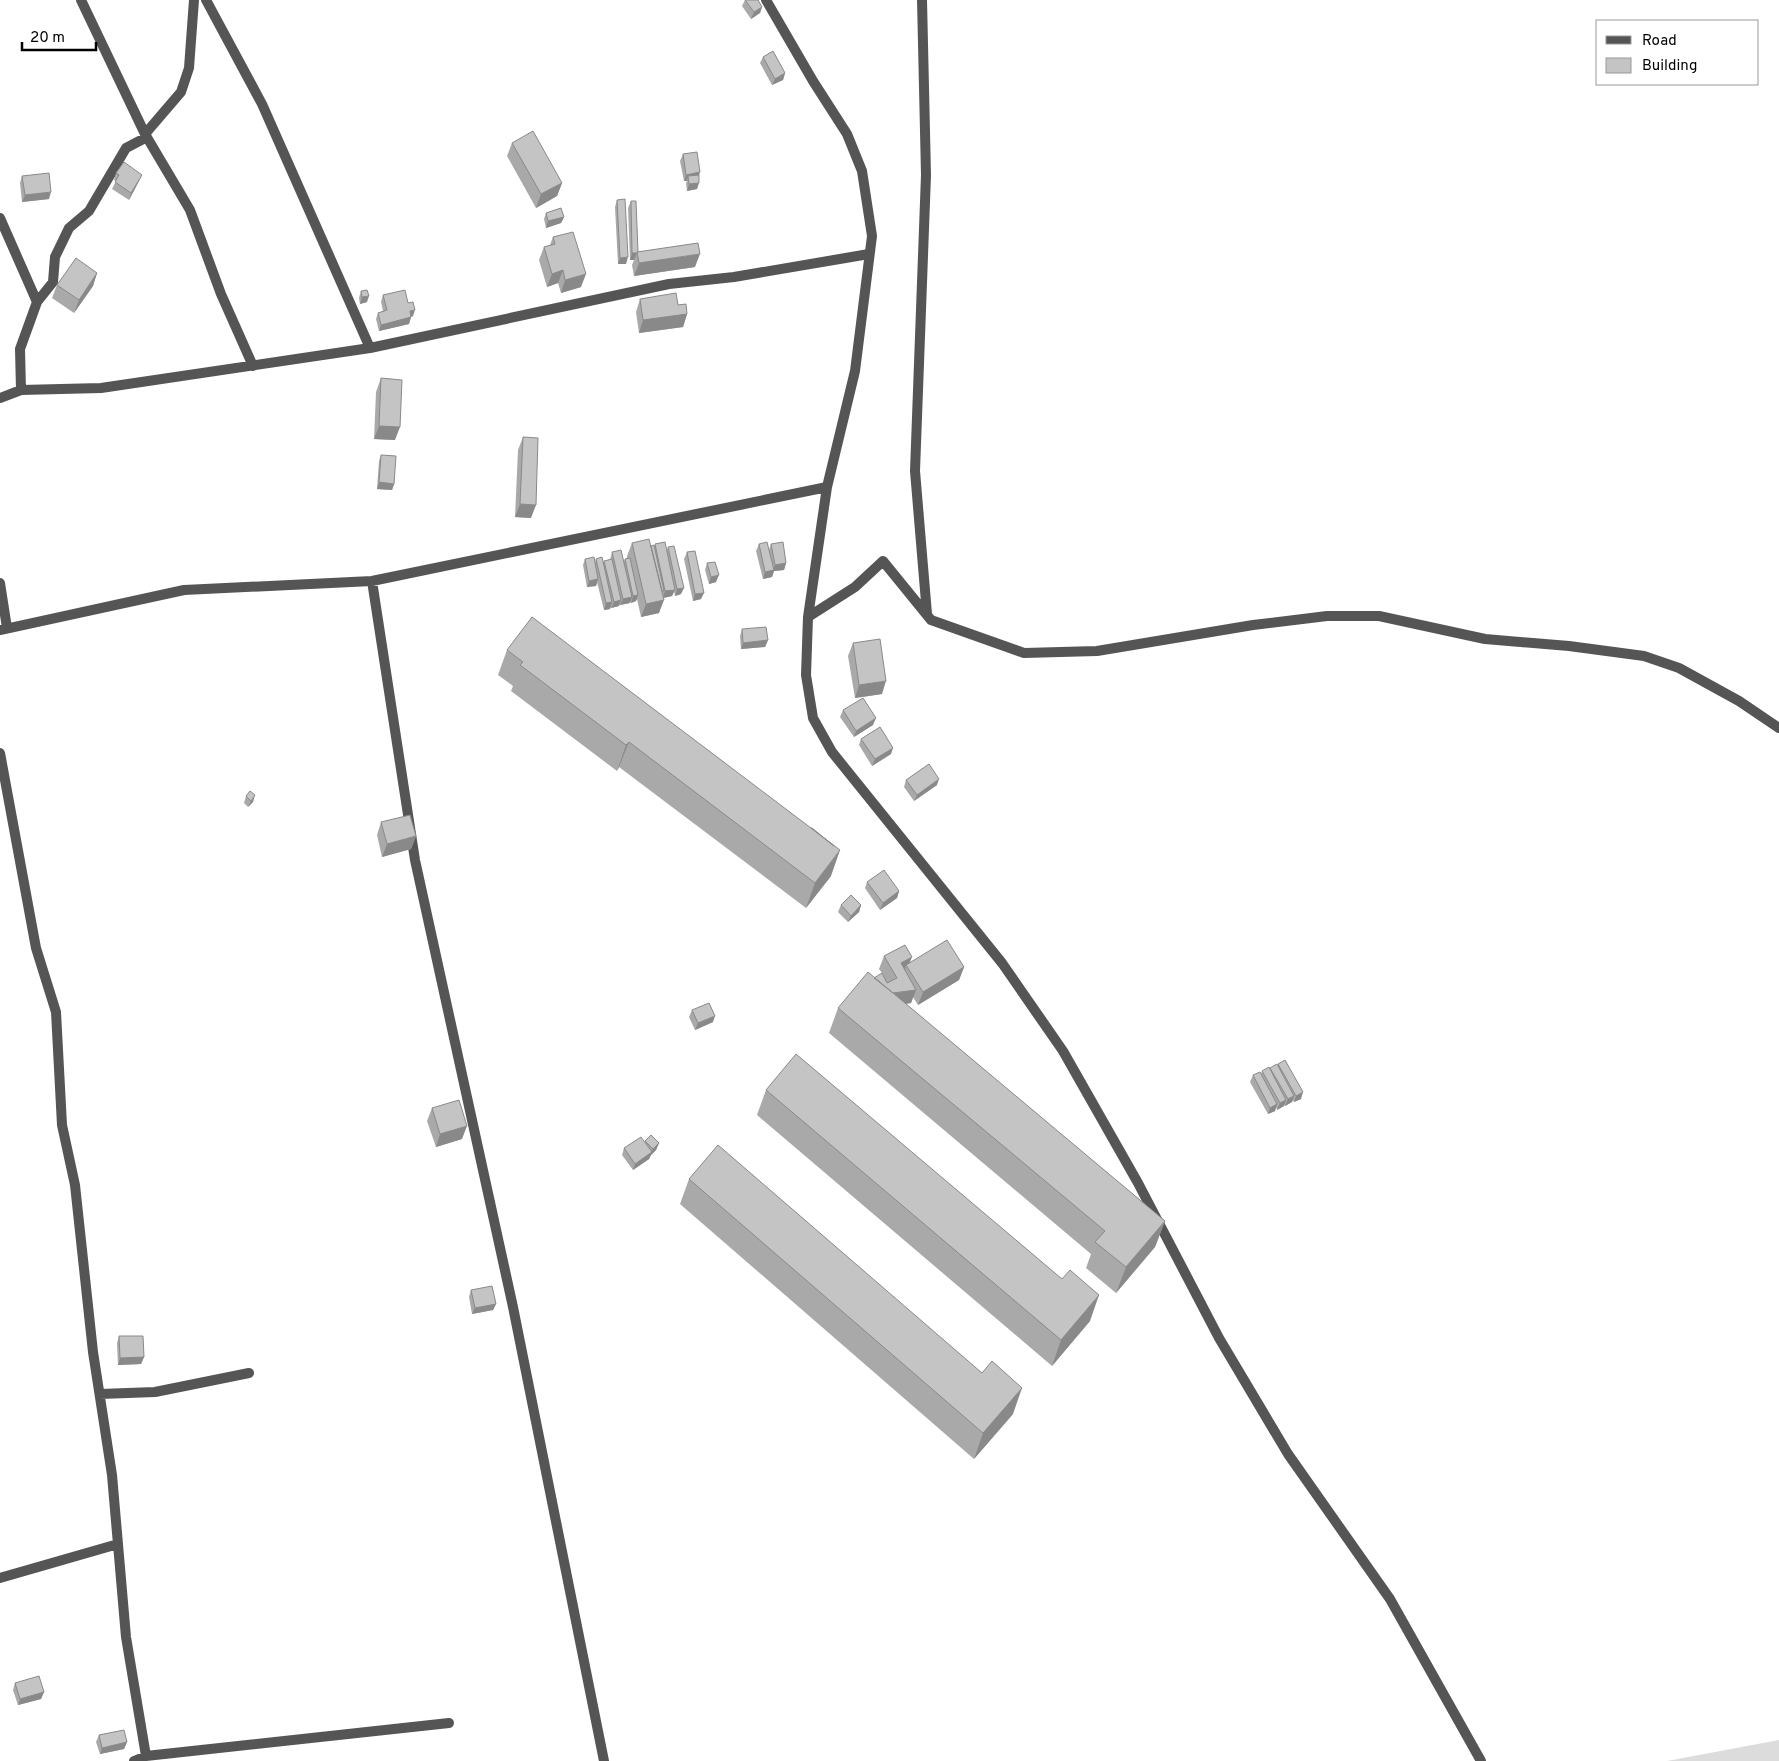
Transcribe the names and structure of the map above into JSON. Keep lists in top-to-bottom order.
{
  "legend": ["Road", "Building"],
  "scale_bar": "20 m"
}
